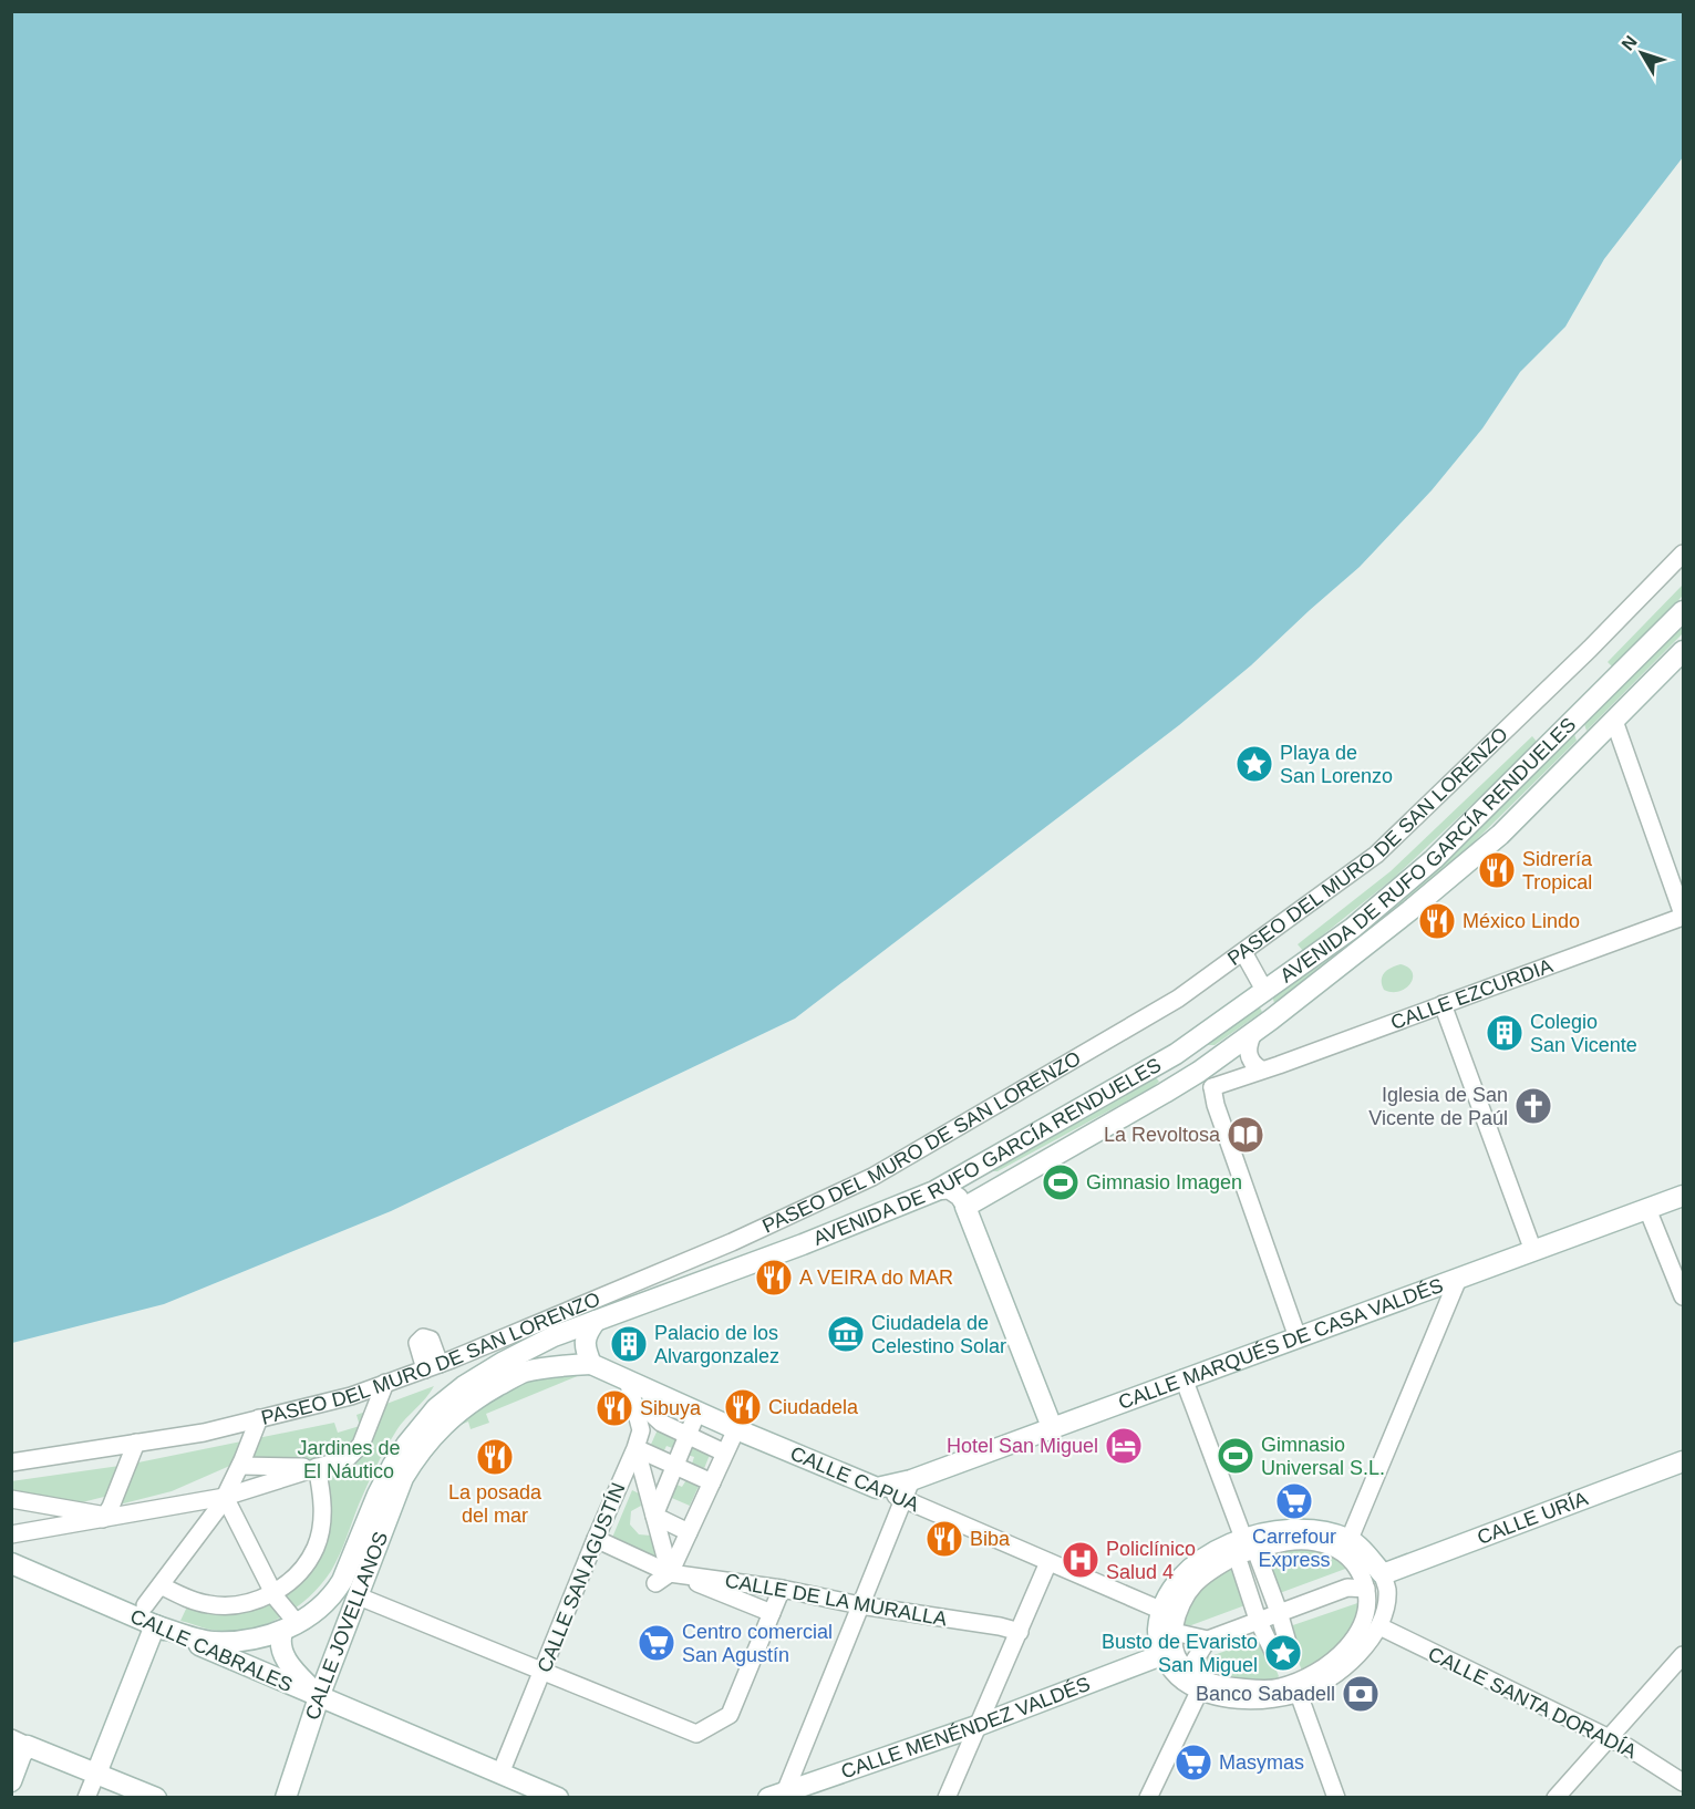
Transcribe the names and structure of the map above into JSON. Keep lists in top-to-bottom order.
{
  "streets": {
    "main road": [
      "AVENIDA DE RUFO GARCÍA RENDUELES",
      "CALLE MARQUÉS DE CASA VALDÉS",
      "CALLE CAPUA",
      "CALLE URÍA",
      "CALLE JOVELLANOS",
      "CALLE CABRALES",
      "CALLE MENÉNDEZ VALDÉS"
    ],
    "street": [
      "PASEO DEL MURO DE SAN LORENZO",
      "CALLE EZCURDIA",
      "CALLE SAN AGUSTÍN",
      "CALLE DE LA MURALLA",
      "CALLE SANTA DORADÍA"
    ]
  },
  "crossings": [
    ["AVENIDA DE RUFO GARCÍA RENDUELES", "CALLE CABRALES"],
    ["CALLE MARQUÉS DE CASA VALDÉS", "CALLE CAPUA"],
    ["CALLE CAPUA", "CALLE SAN AGUSTÍN"],
    ["CALLE CAPUA", "CALLE JOVELLANOS"],
    ["CALLE SAN AGUSTÍN", "CALLE CABRALES"],
    ["CALLE JOVELLANOS", "CALLE CABRALES"]
  ],
  "parks": ["Jardines de El Náutico"],
  "places": {
    "place": ["Playa de San Lorenzo", "Busto de Evaristo San Miguel"],
    "restaurant": [
      "Sidrería Tropical",
      "México Lindo",
      "A VEIRA do MAR",
      "Ciudadela",
      "Sibuya",
      "La posada del mar",
      "Biba"
    ],
    "building": ["Colegio San Vicente", "Palacio de los Alvargonzalez"],
    "church": ["Iglesia de San Vicente de Paúl"],
    "library": ["La Revoltosa"],
    "sports": ["Gimnasio Imagen", "Gimnasio Universal S.L."],
    "museum": ["Ciudadela de Celestino Solar"],
    "hotel": ["Hotel San Miguel"],
    "supermarket": ["Carrefour Express", "Centro comercial San Agustín", "Masymas"],
    "hospital": ["Policlínico Salud 4"],
    "bank": ["Banco Sabadell"]
  },
  "north": "top left"
}
